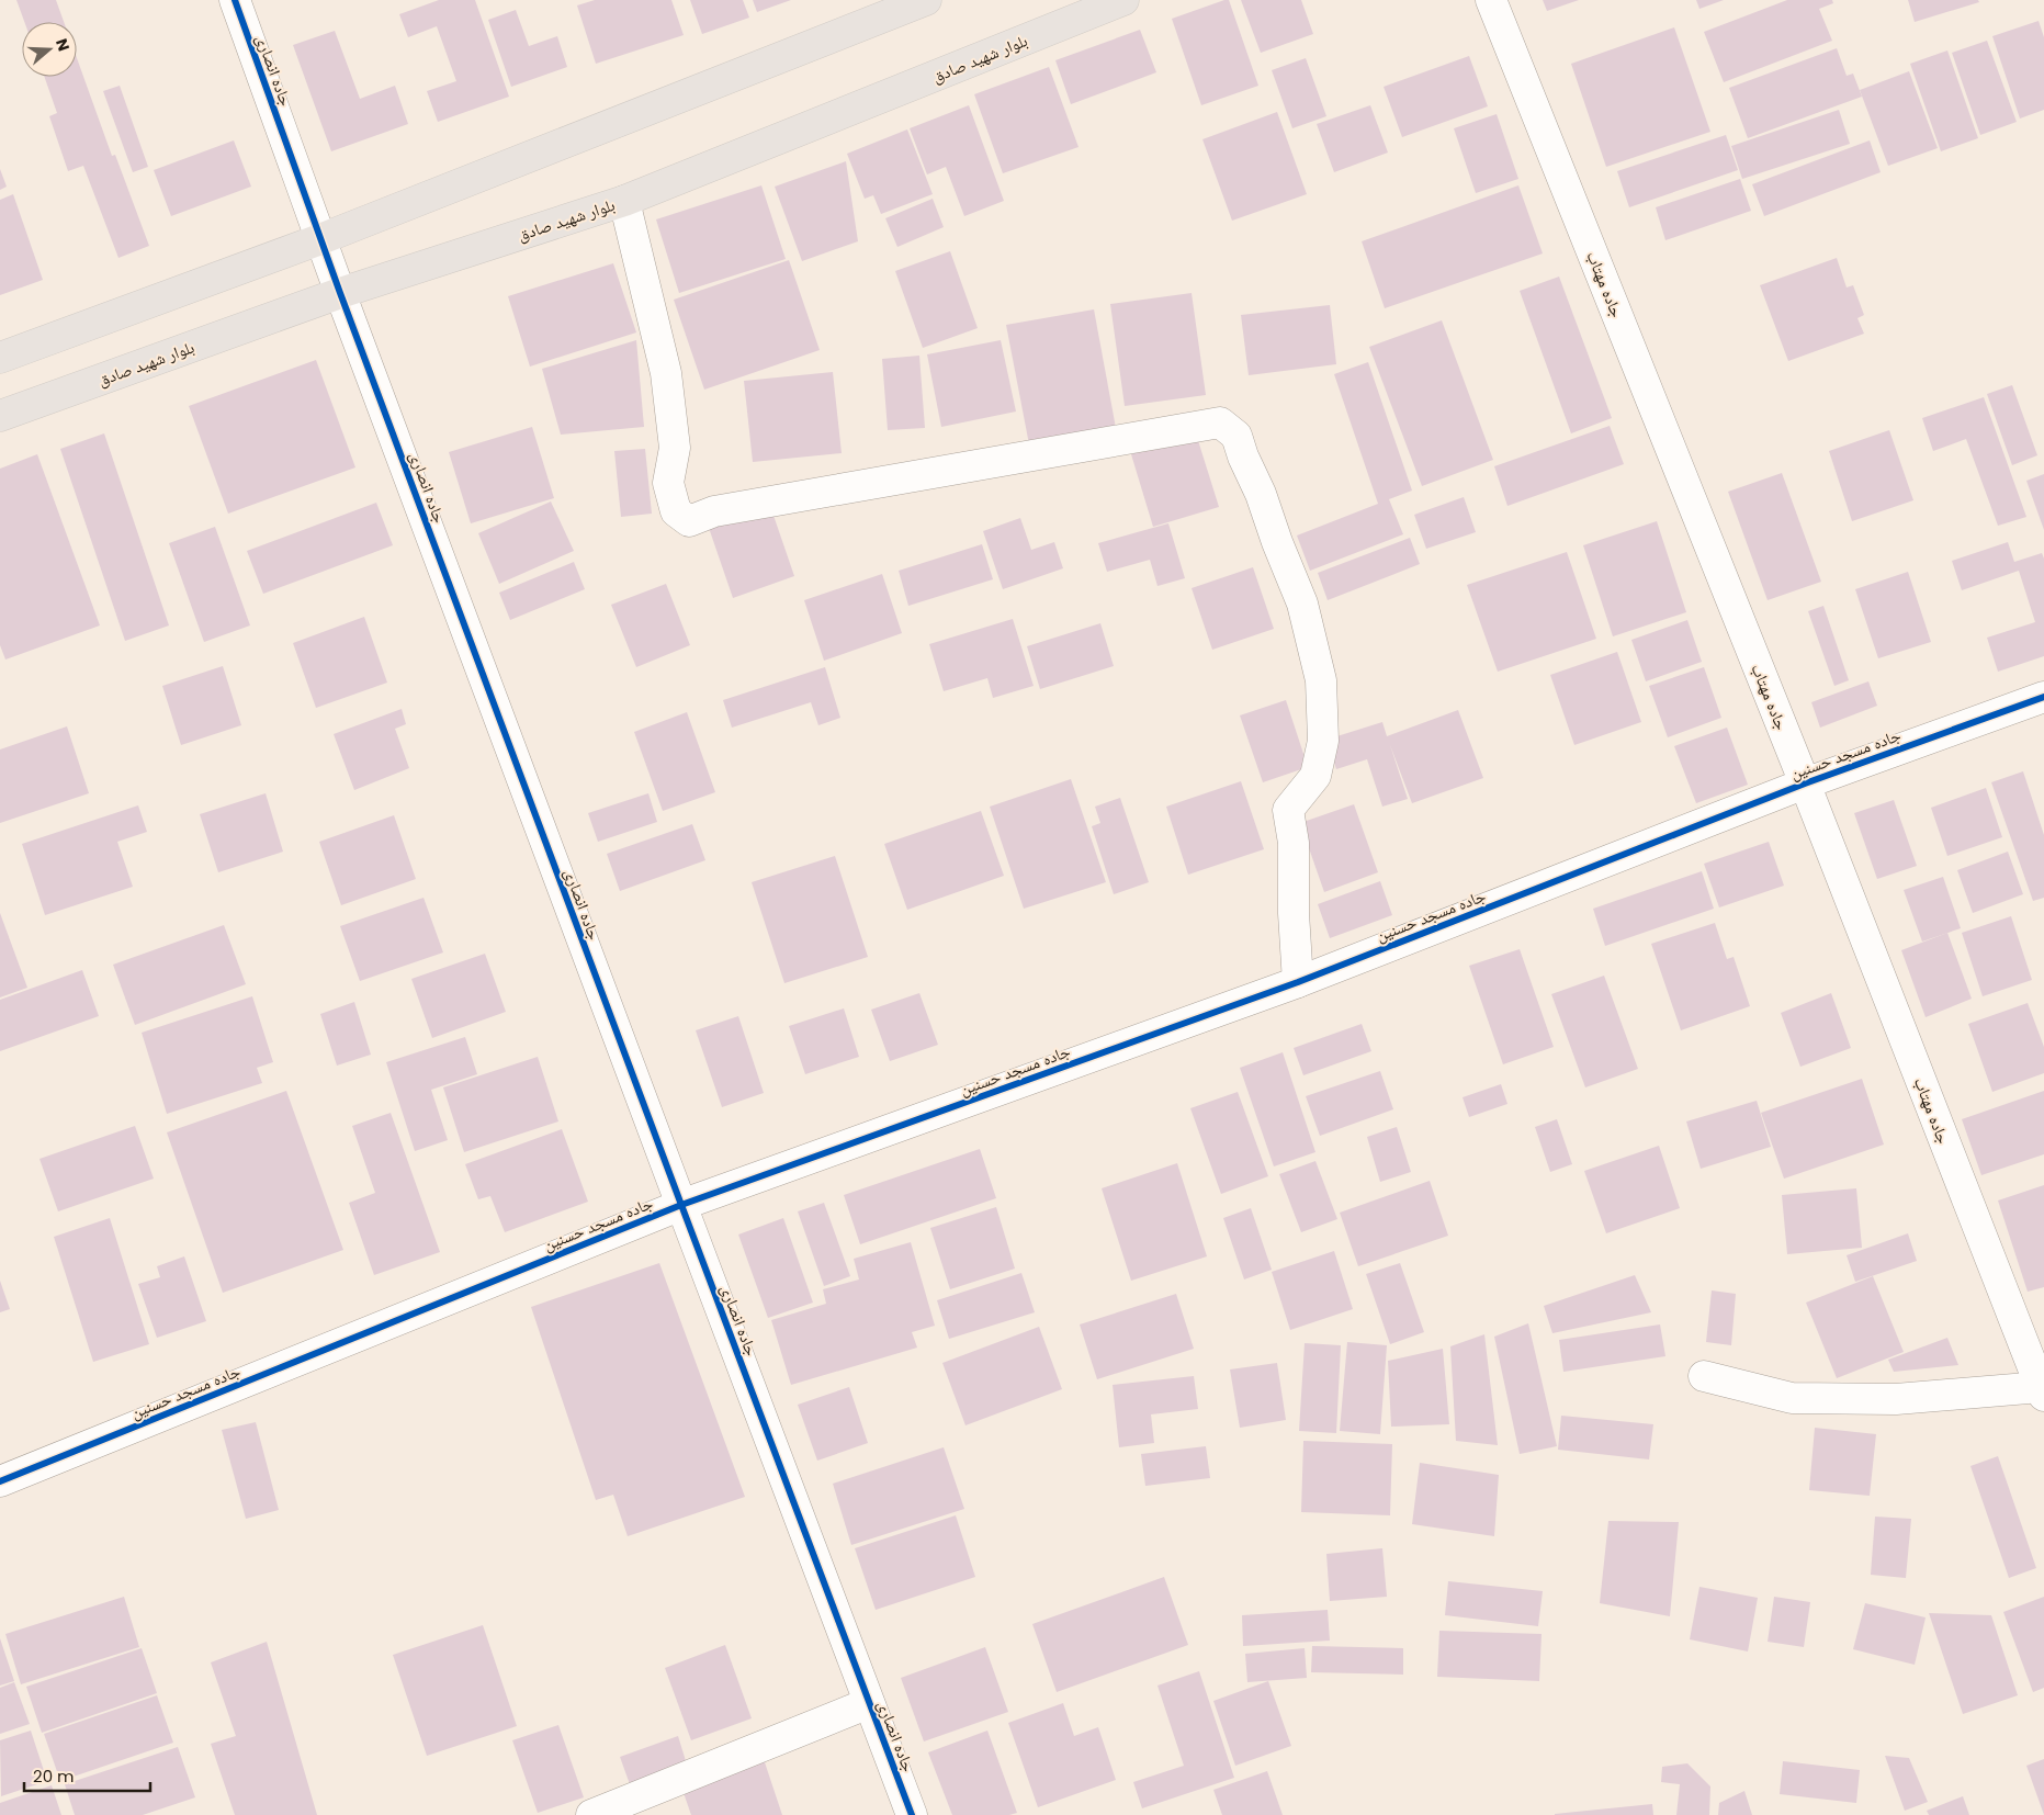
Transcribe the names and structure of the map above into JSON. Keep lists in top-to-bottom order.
{
  "streets": {
    "main road": ["بلوار شهید صادق"],
    "street": ["جاده انصاری", "جاده مهتاب", "جاده مسجد حسنین"]
  },
  "crossings": [
    ["بلوار شهید صادق", "جاده انصاری"],
    ["جاده انصاری", "جاده مسجد حسنین"],
    ["جاده مهتاب", "جاده مسجد حسنین"]
  ],
  "scale_bar": "20 m",
  "north": "right"
}
